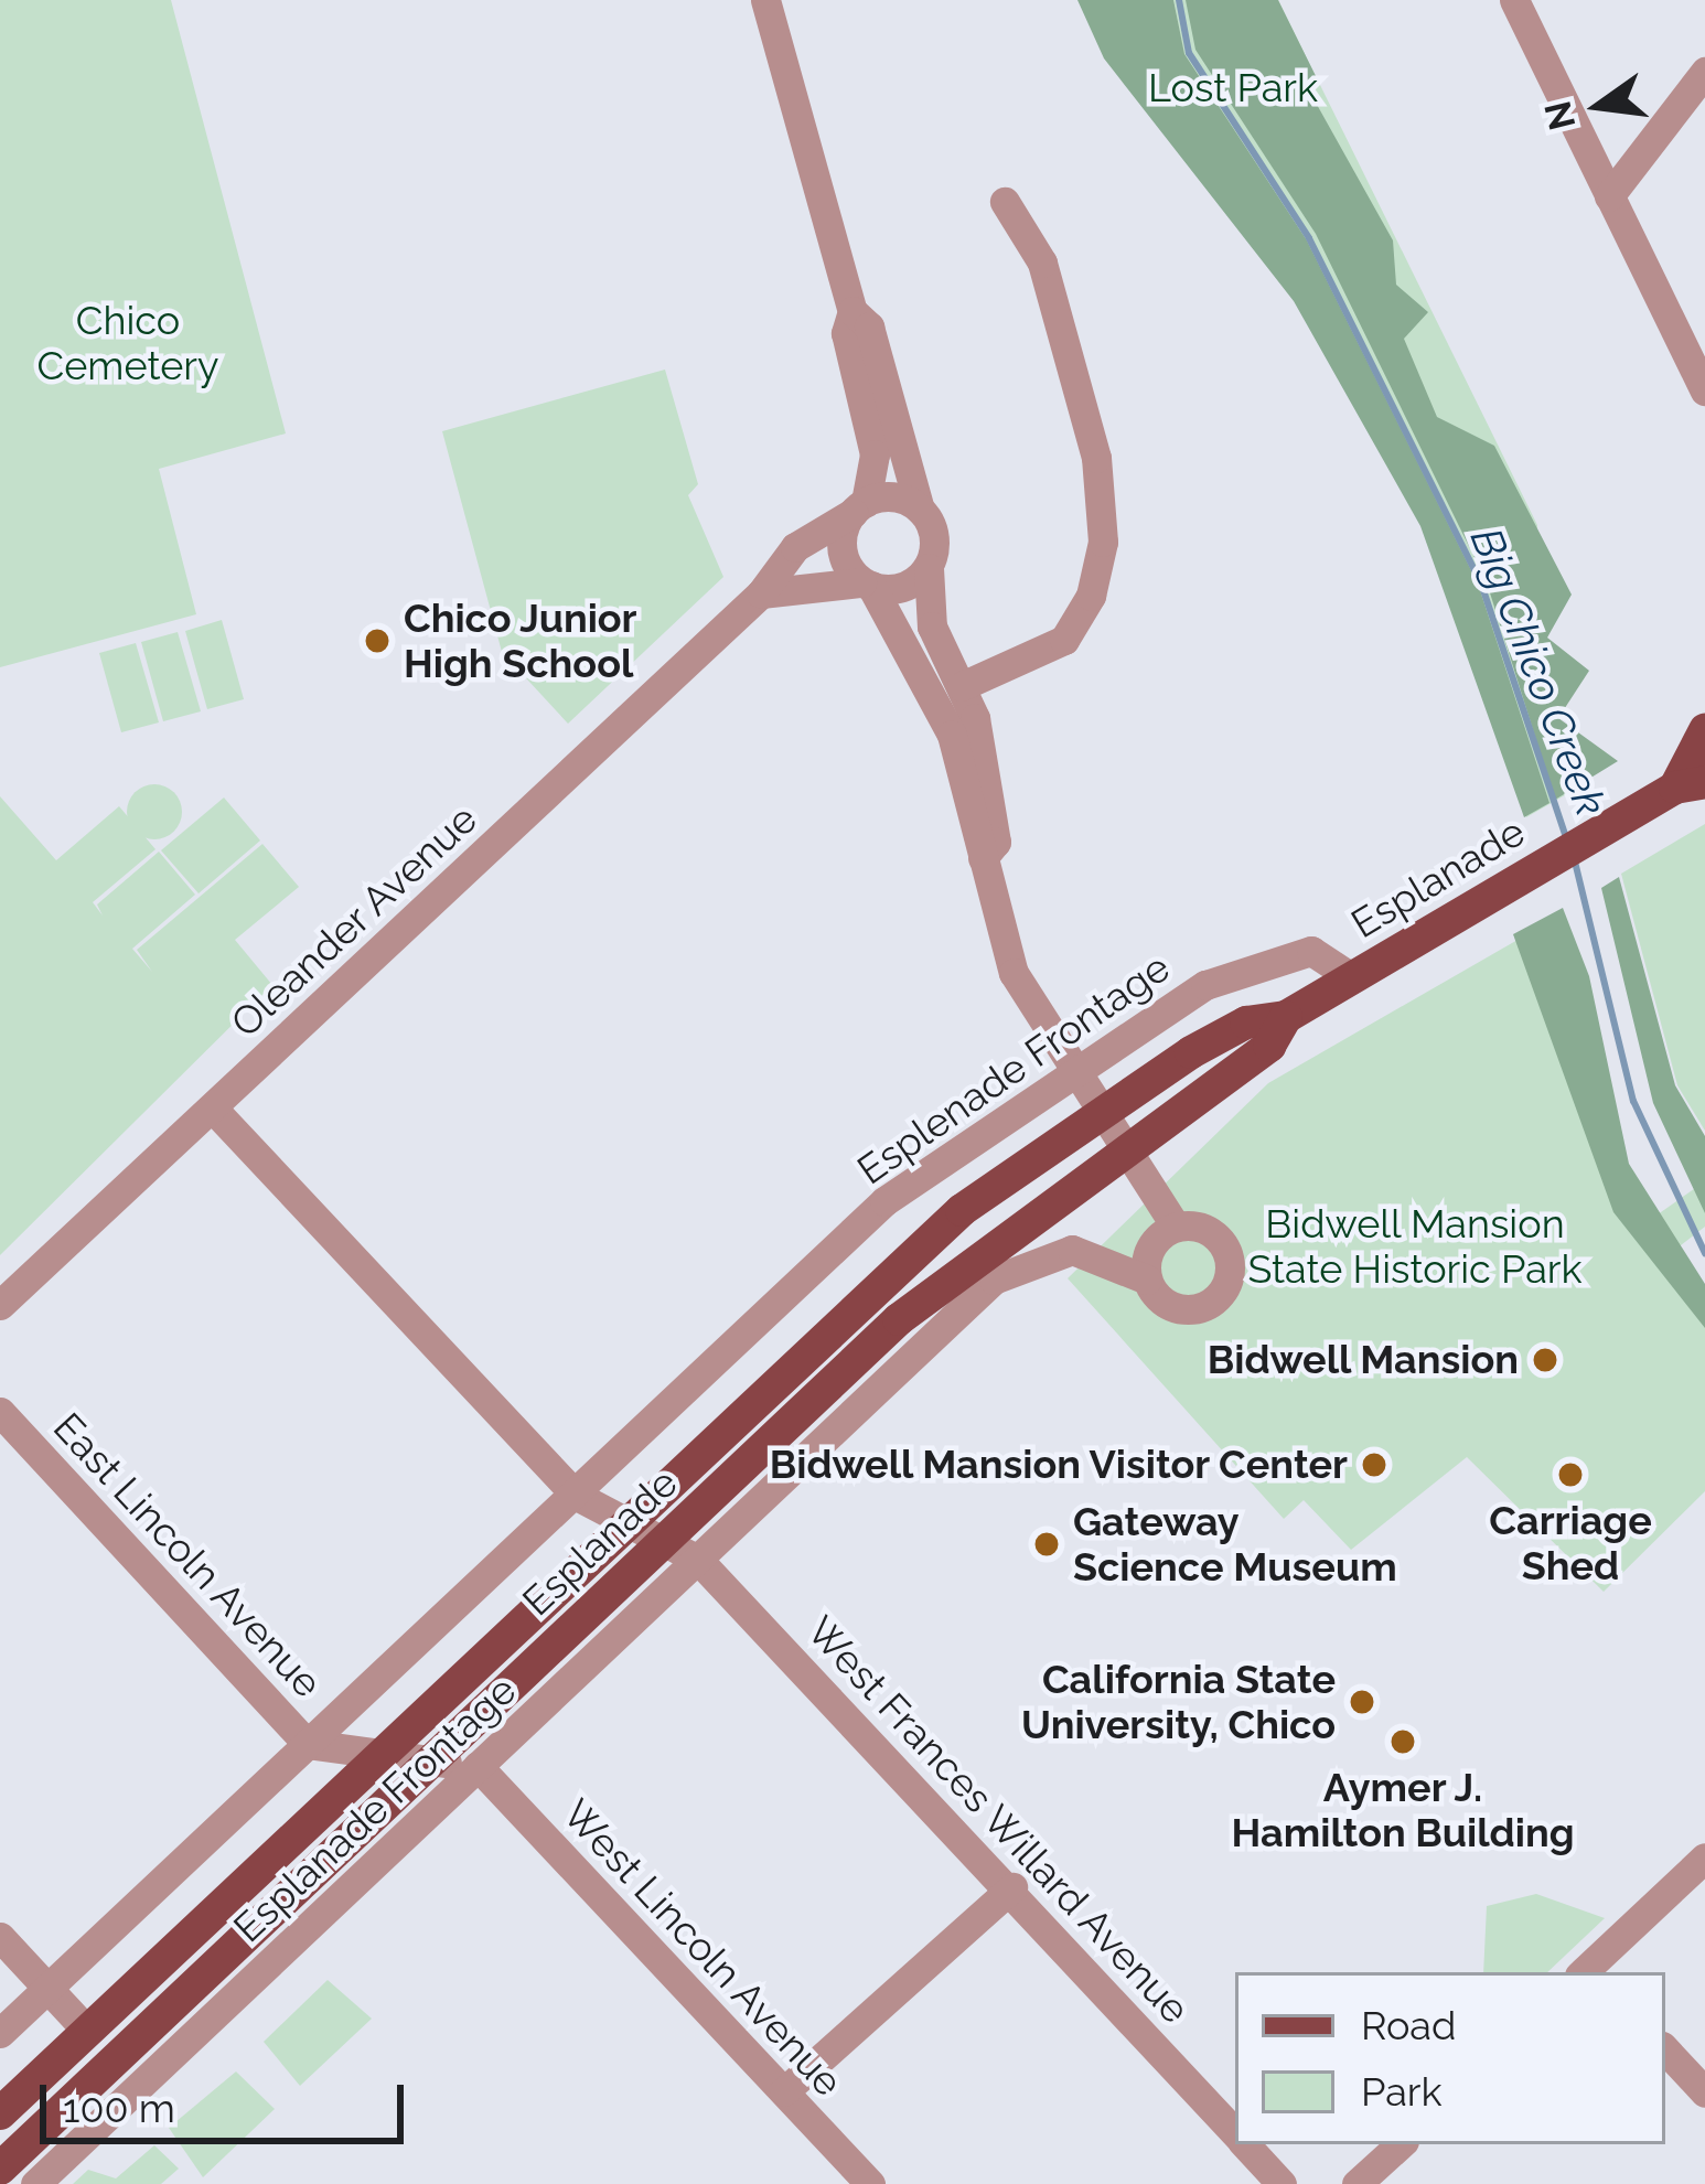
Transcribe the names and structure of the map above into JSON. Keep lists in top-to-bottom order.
{
  "streets": {
    "main road": ["Esplanade"],
    "street": [
      "Oleander Avenue",
      "Esplenade Frontage",
      "East Lincoln Avenue",
      "Esplanade Frontage",
      "West Frances Willard Avenue",
      "West Lincoln Avenue"
    ]
  },
  "crossings": [
    ["Esplanade", "Esplenade Frontage"],
    ["Esplanade", "East Lincoln Avenue"],
    ["Esplanade", "West Frances Willard Avenue"],
    ["Oleander Avenue", "West Frances Willard Avenue"],
    ["Esplenade Frontage", "West Frances Willard Avenue"],
    ["East Lincoln Avenue", "Esplanade Frontage"],
    ["East Lincoln Avenue", "West Lincoln Avenue"],
    ["Esplanade Frontage", "West Frances Willard Avenue"],
    ["Esplanade Frontage", "West Lincoln Avenue"]
  ],
  "water": ["Big Chico Creek"],
  "parks": ["Lost Park", "Chico Cemetery", "Bidwell Mansion State Historic Park"],
  "places": [
    "Chico Junior High School",
    "Bidwell Mansion",
    "Bidwell Mansion Visitor Center",
    "Carriage Shed",
    "Gateway Science Museum",
    "California State University, Chico",
    "Aymer J. Hamilton Building"
  ],
  "legend": ["Road", "Park"],
  "scale_bar": "100 m",
  "north": "left"
}
